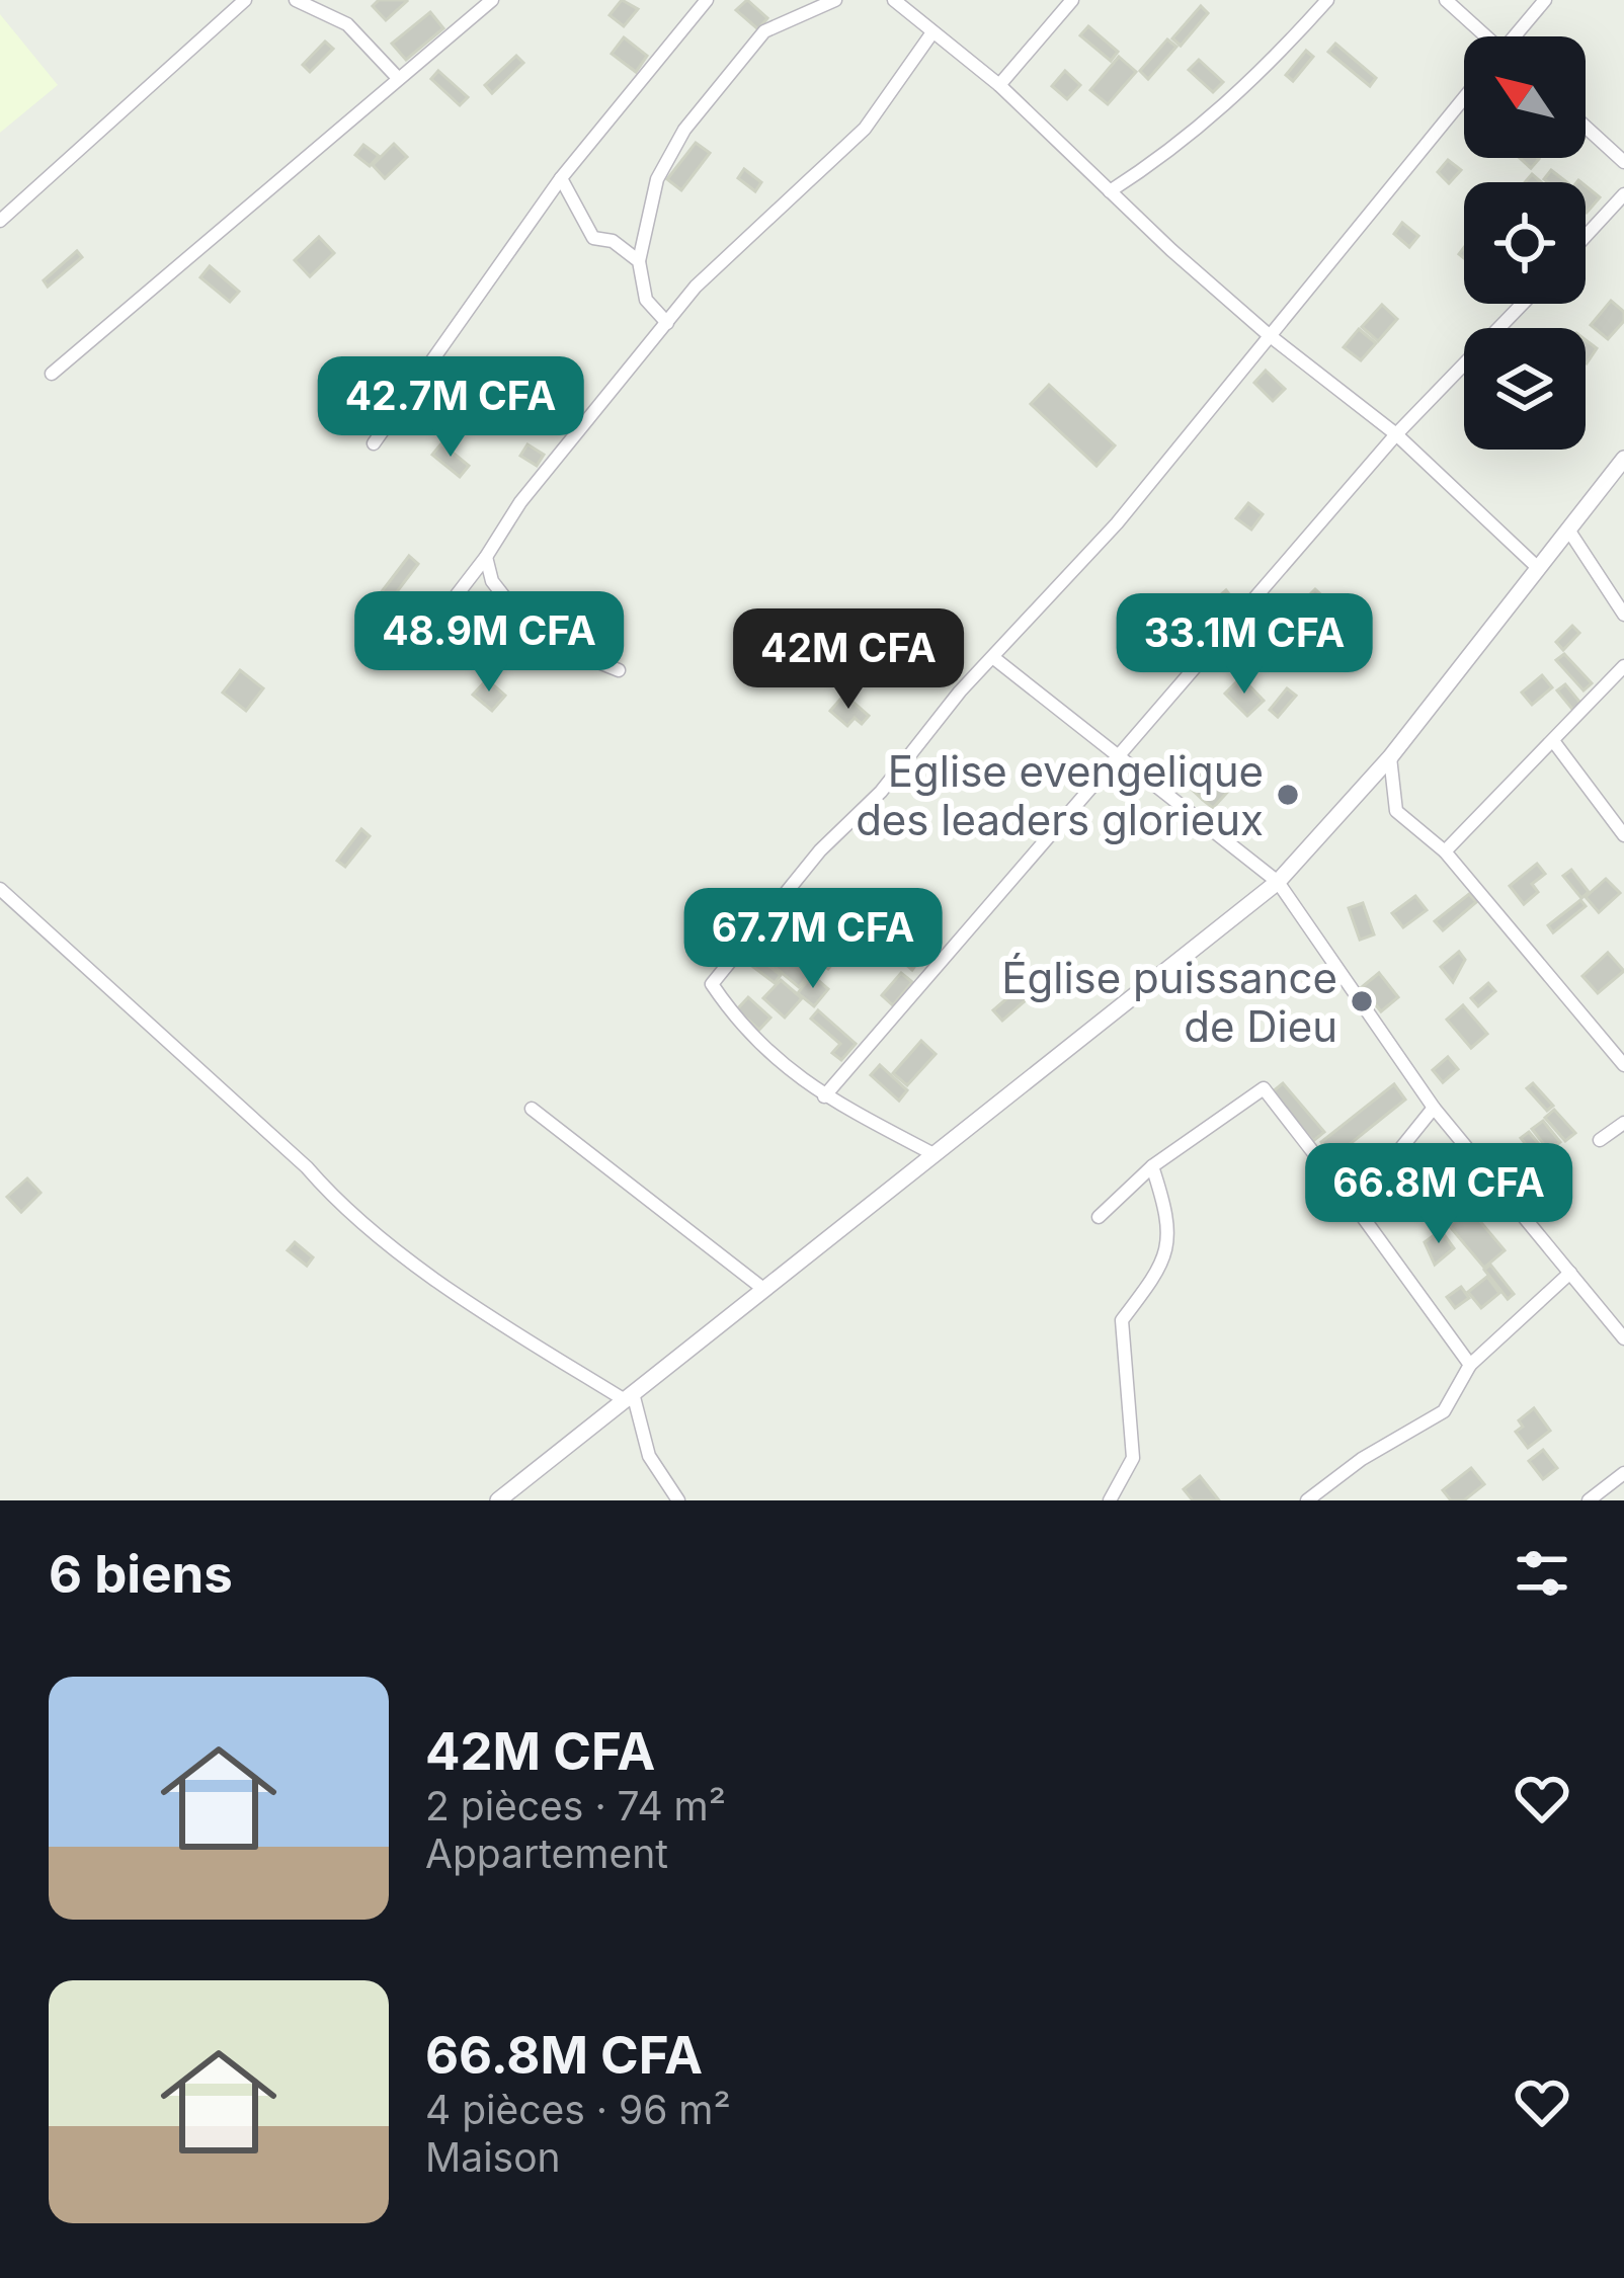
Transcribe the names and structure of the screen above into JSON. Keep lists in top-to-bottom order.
{
  "places": ["Eglise evengelique des leaders glorieux", "Église puissance de Dieu"],
  "north": "top left",
  "page": {
    "price": [
      "42.7M CFA",
      "48.9M CFA",
      "33.1M CFA",
      "42M CFA",
      "67.7M CFA",
      "66.8M CFA"
    ],
    "heading": "6 biens",
    "list": [
      {
        "name": "42M CFA",
        "note": "2 pièces · 74 m² · Appartement"
      },
      {
        "name": "66.8M CFA",
        "note": "4 pièces · 96 m² · Maison"
      }
    ]
  }
}
